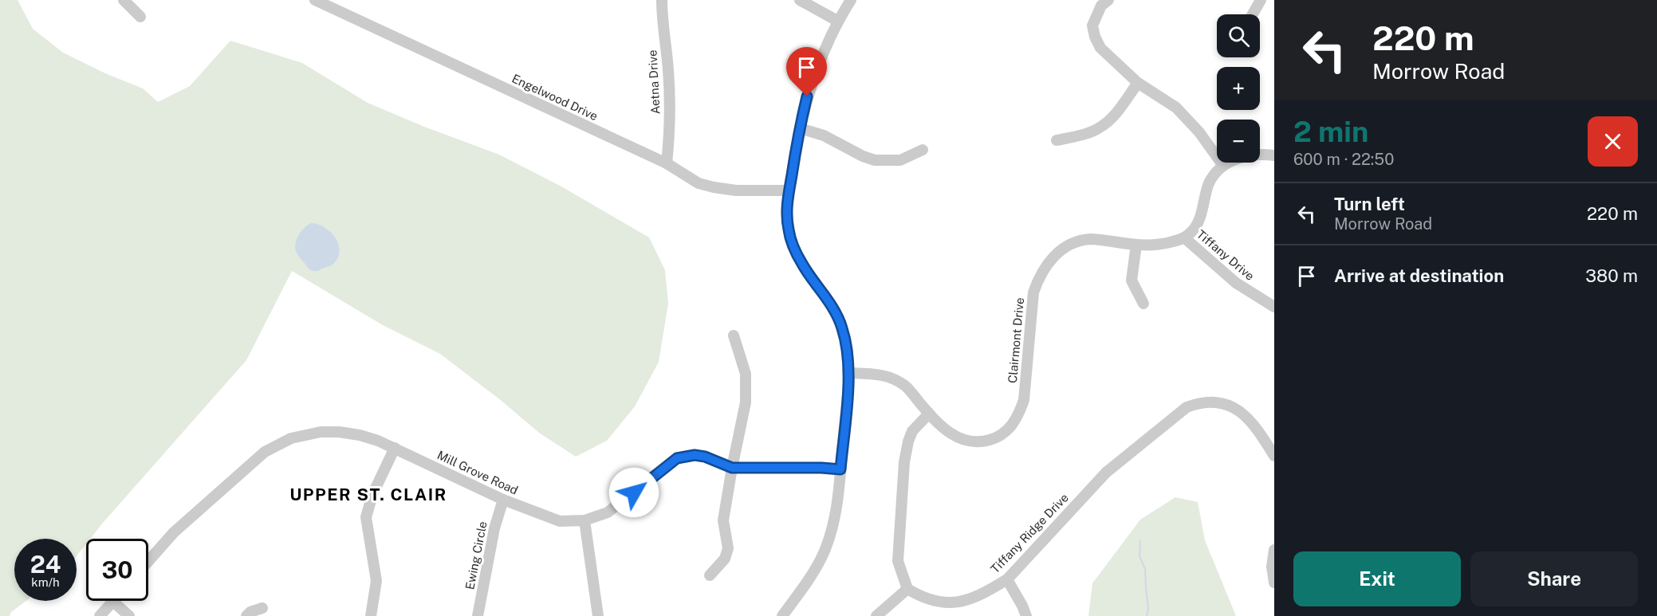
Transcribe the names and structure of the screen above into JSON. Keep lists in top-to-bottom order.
{
  "streets": {
    "street": [
      "Aetna Drive",
      "Engelwood Drive",
      "Tiffany Drive",
      "Clairmont Drive",
      "Mill Grove Road",
      "Tiffany Ridge Drive",
      "Ewing Circle"
    ]
  },
  "crossings": [
    ["Aetna Drive", "Engelwood Drive"],
    ["Tiffany Drive", "Clairmont Drive"],
    ["Mill Grove Road", "Ewing Circle"]
  ],
  "districts": ["UPPER ST. CLAIR"],
  "page": {
    "turn": ["220 m", "Morrow Road"],
    "map_buttons": ["+", "−"],
    "heading": ["2 min", "600 m · 22:50"],
    "list": [
      {
        "name": "Turn left",
        "note": "Morrow Road",
        "value": "220 m"
      },
      {
        "name": "Arrive at destination",
        "value": "380 m"
      }
    ],
    "speed": "24 km/h",
    "limit": "30",
    "buttons": ["Exit", "Share"]
  }
}
